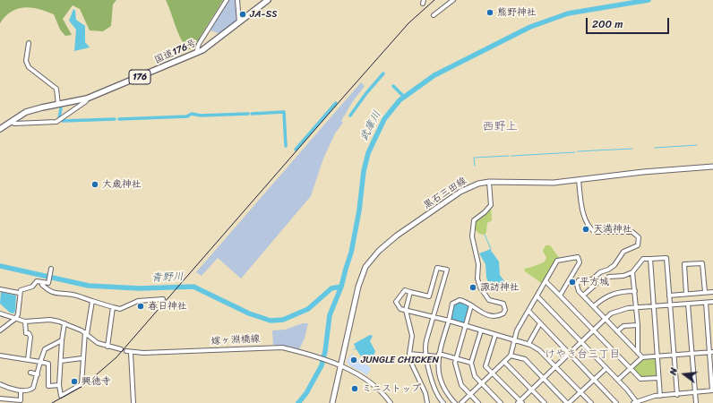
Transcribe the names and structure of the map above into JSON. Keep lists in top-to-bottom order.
{
  "streets": {
    "highway": ["国道176号", "176"],
    "main road": ["黒石三田線"],
    "street": ["嫁ヶ淵橋線"]
  },
  "crossings": [
    ["黒石三田線", "嫁ヶ淵橋線"]
  ],
  "districts": ["西野上", "けやき台三丁目"],
  "water": ["武庫川", "青野川"],
  "places": [
    "熊野神社",
    "JA-SS",
    "大歳神社",
    "天満神社",
    "平方城",
    "諏訪神社",
    "春日神社",
    "JUNGLE CHICKEN",
    "興徳寺",
    "ミニストップ"
  ],
  "scale_bar": "200 m",
  "north": "left"
}
